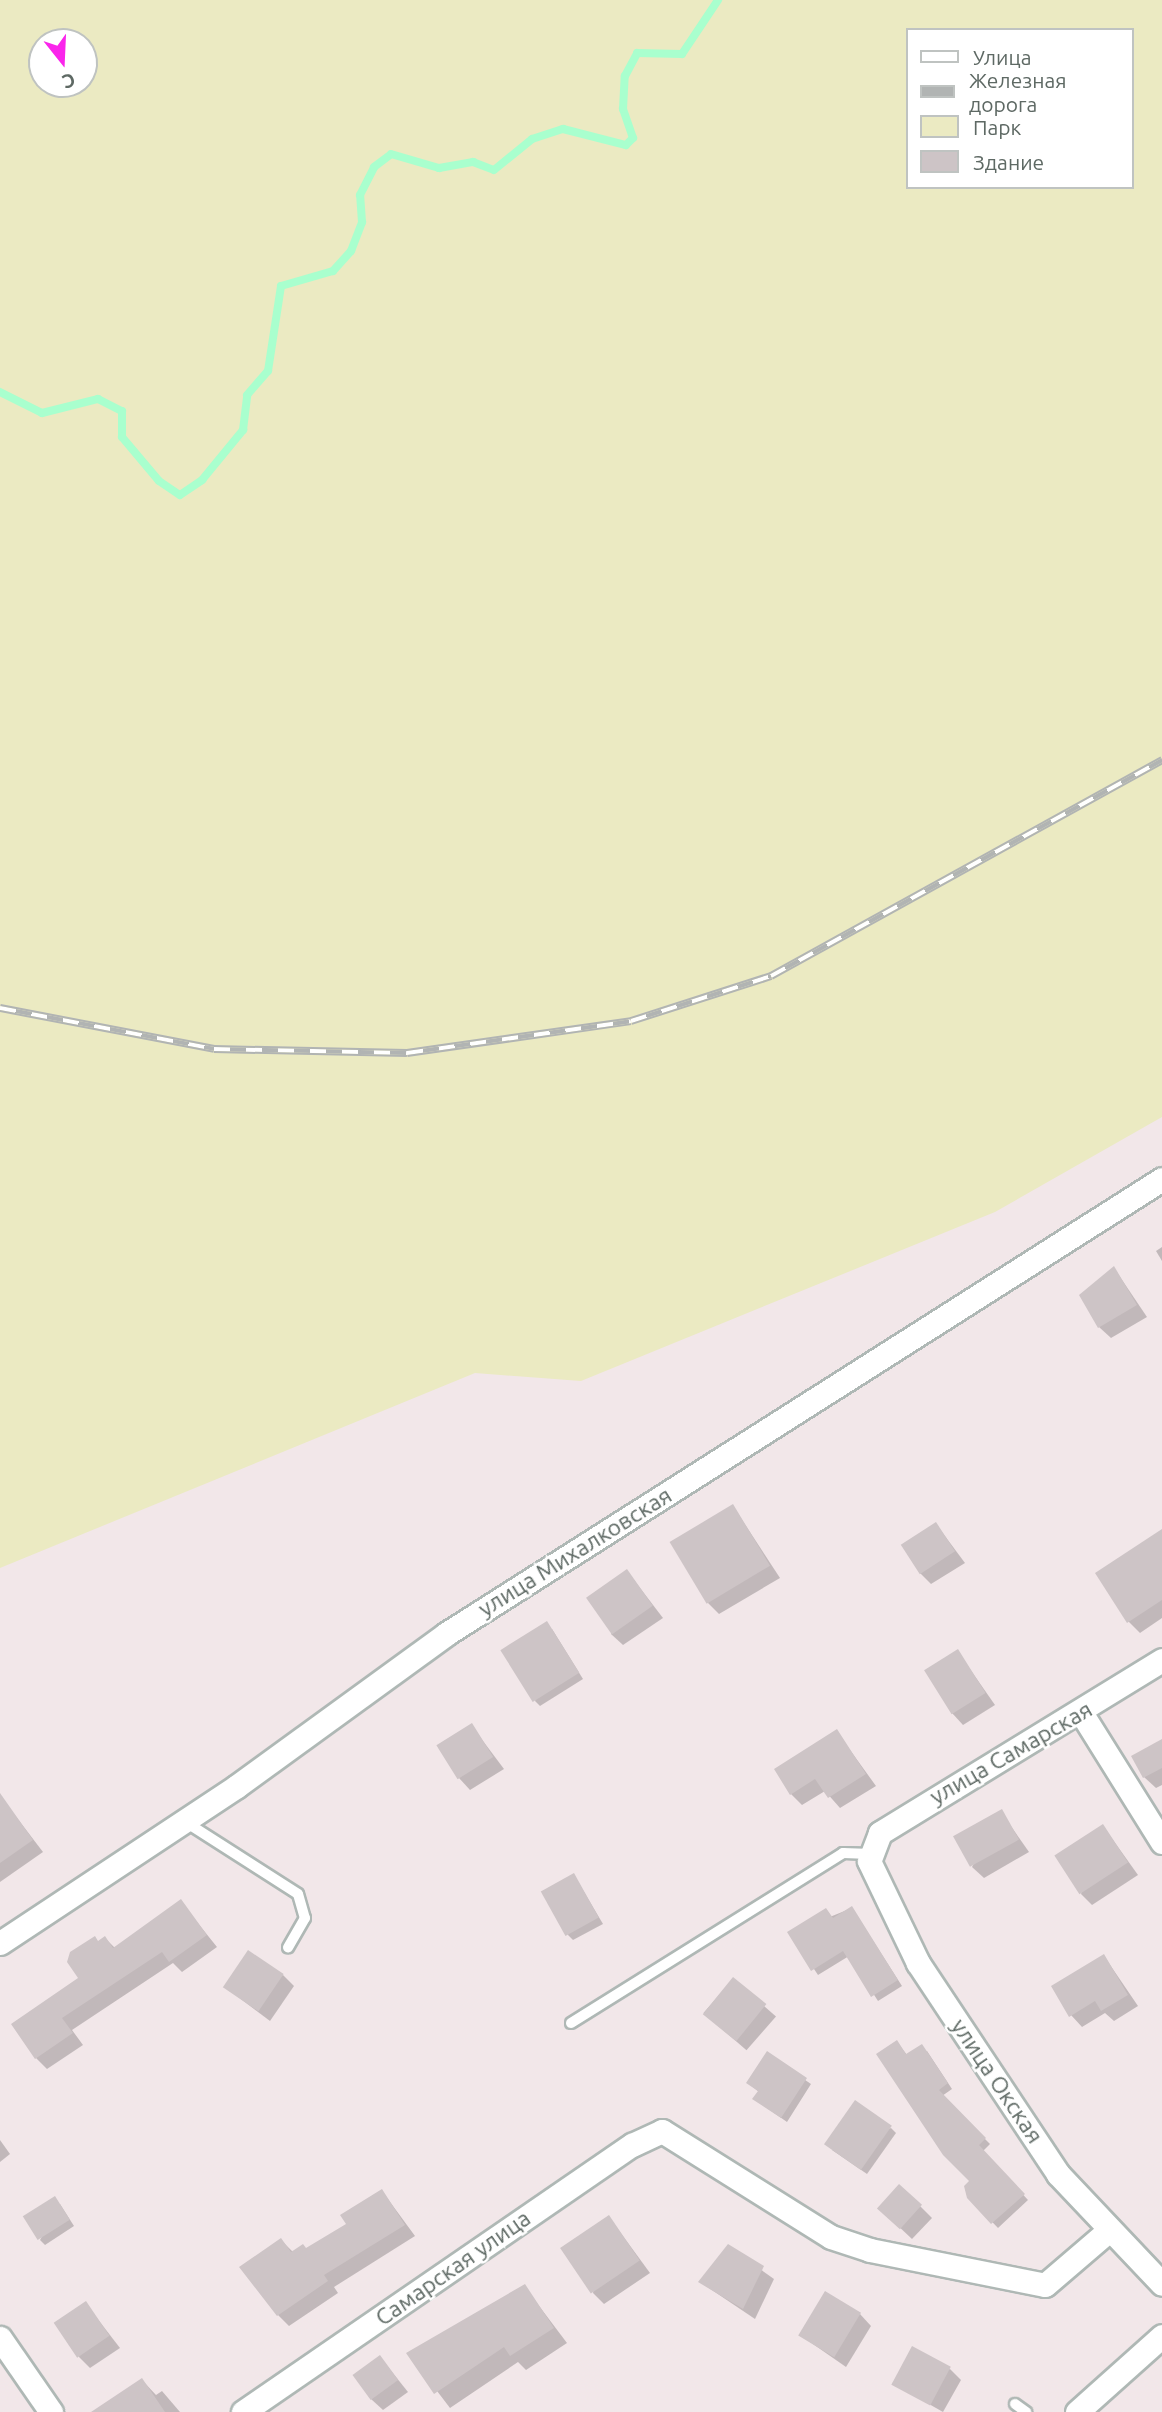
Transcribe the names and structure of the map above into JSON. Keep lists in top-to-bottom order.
{
  "streets": {
    "street": [
      "улица Михалковская",
      "улица Самарская",
      "улица Окская",
      "Самарская улица"
    ]
  },
  "crossings": [
    ["улица Самарская", "улица Окская"],
    ["улица Окская", "Самарская улица"]
  ],
  "legend": [
    "Улица",
    "Железная дорога",
    "Парк",
    "Здание"
  ],
  "north": "bottom"
}
